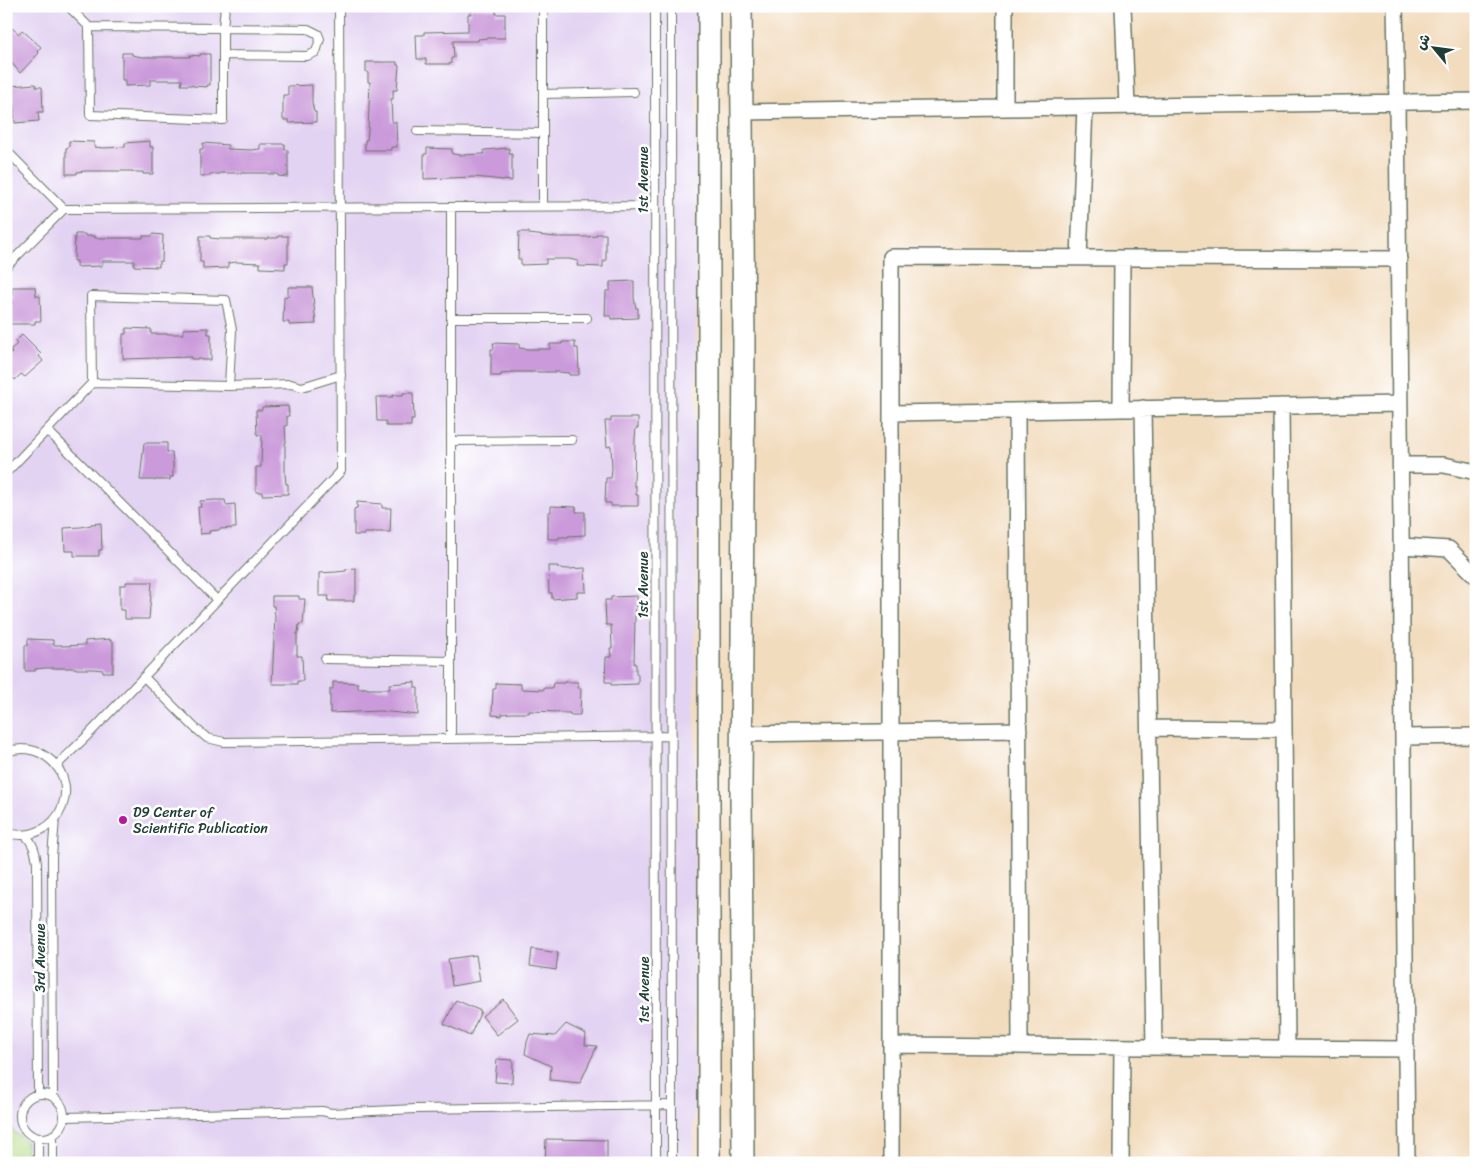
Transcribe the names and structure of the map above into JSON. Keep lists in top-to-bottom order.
{
  "streets": {
    "lane": ["1st Avenue", "3rd Avenue"]
  },
  "places": ["D9 Center of Scientific Publication"],
  "north": "top left"
}
